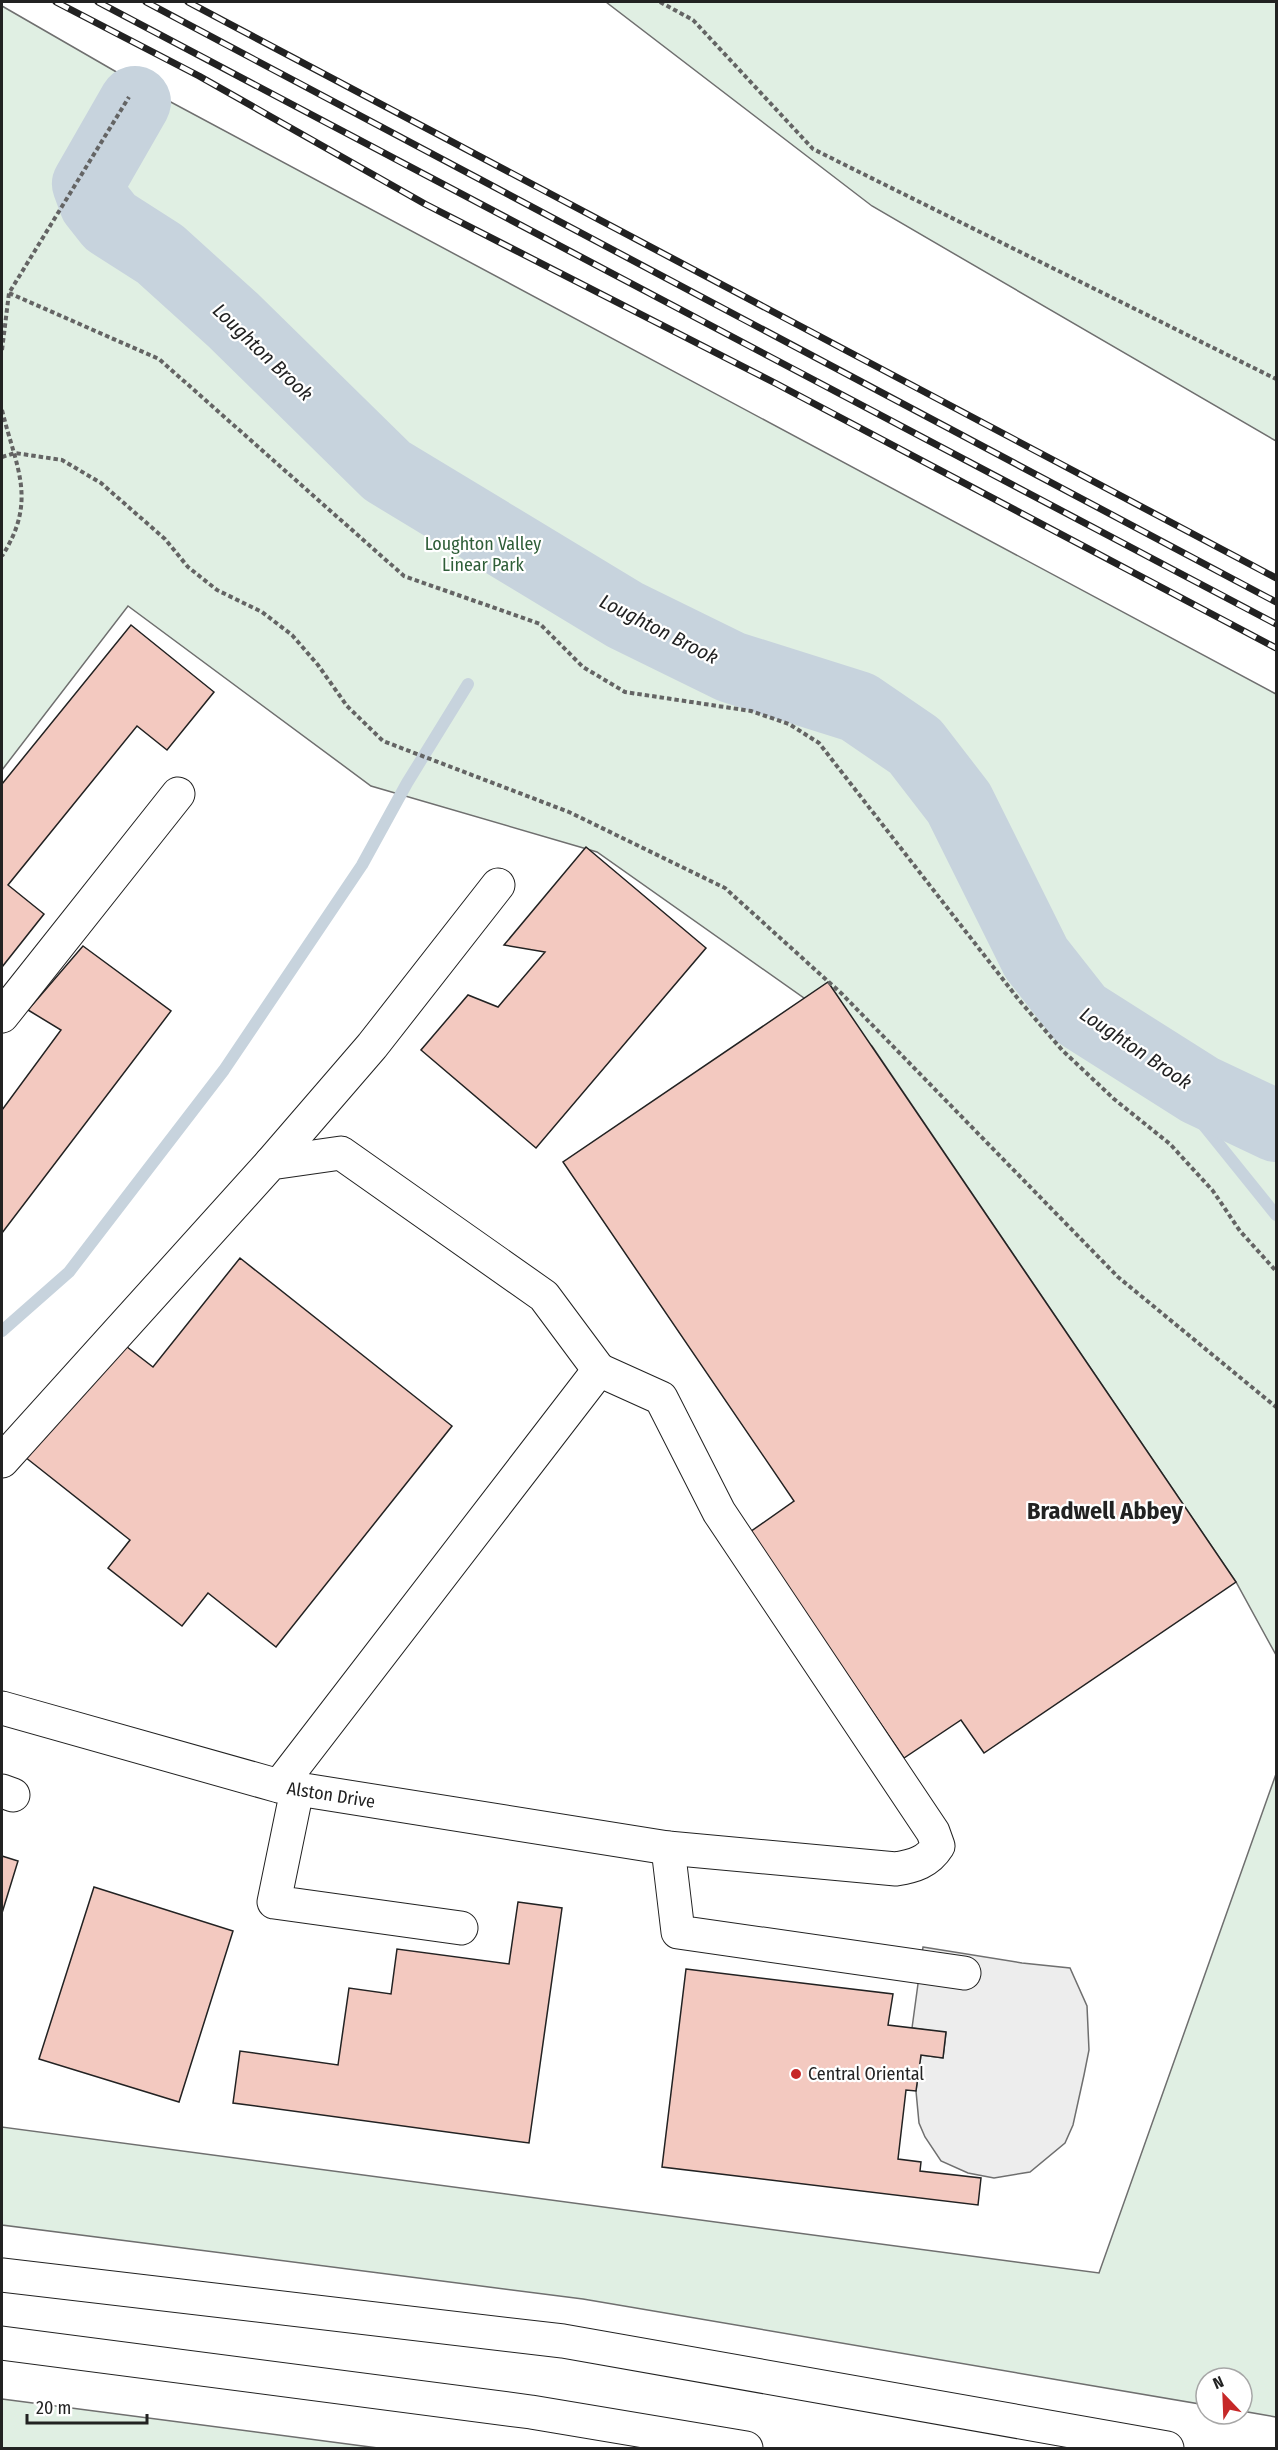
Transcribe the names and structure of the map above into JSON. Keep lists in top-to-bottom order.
{
  "streets": {
    "main road": ["Alston Drive"]
  },
  "districts": ["Bradwell Abbey"],
  "water": ["Loughton Brook"],
  "parks": ["Loughton Valley Linear Park"],
  "places": ["Central Oriental"],
  "scale_bar": "20 m",
  "north": "top left"
}
